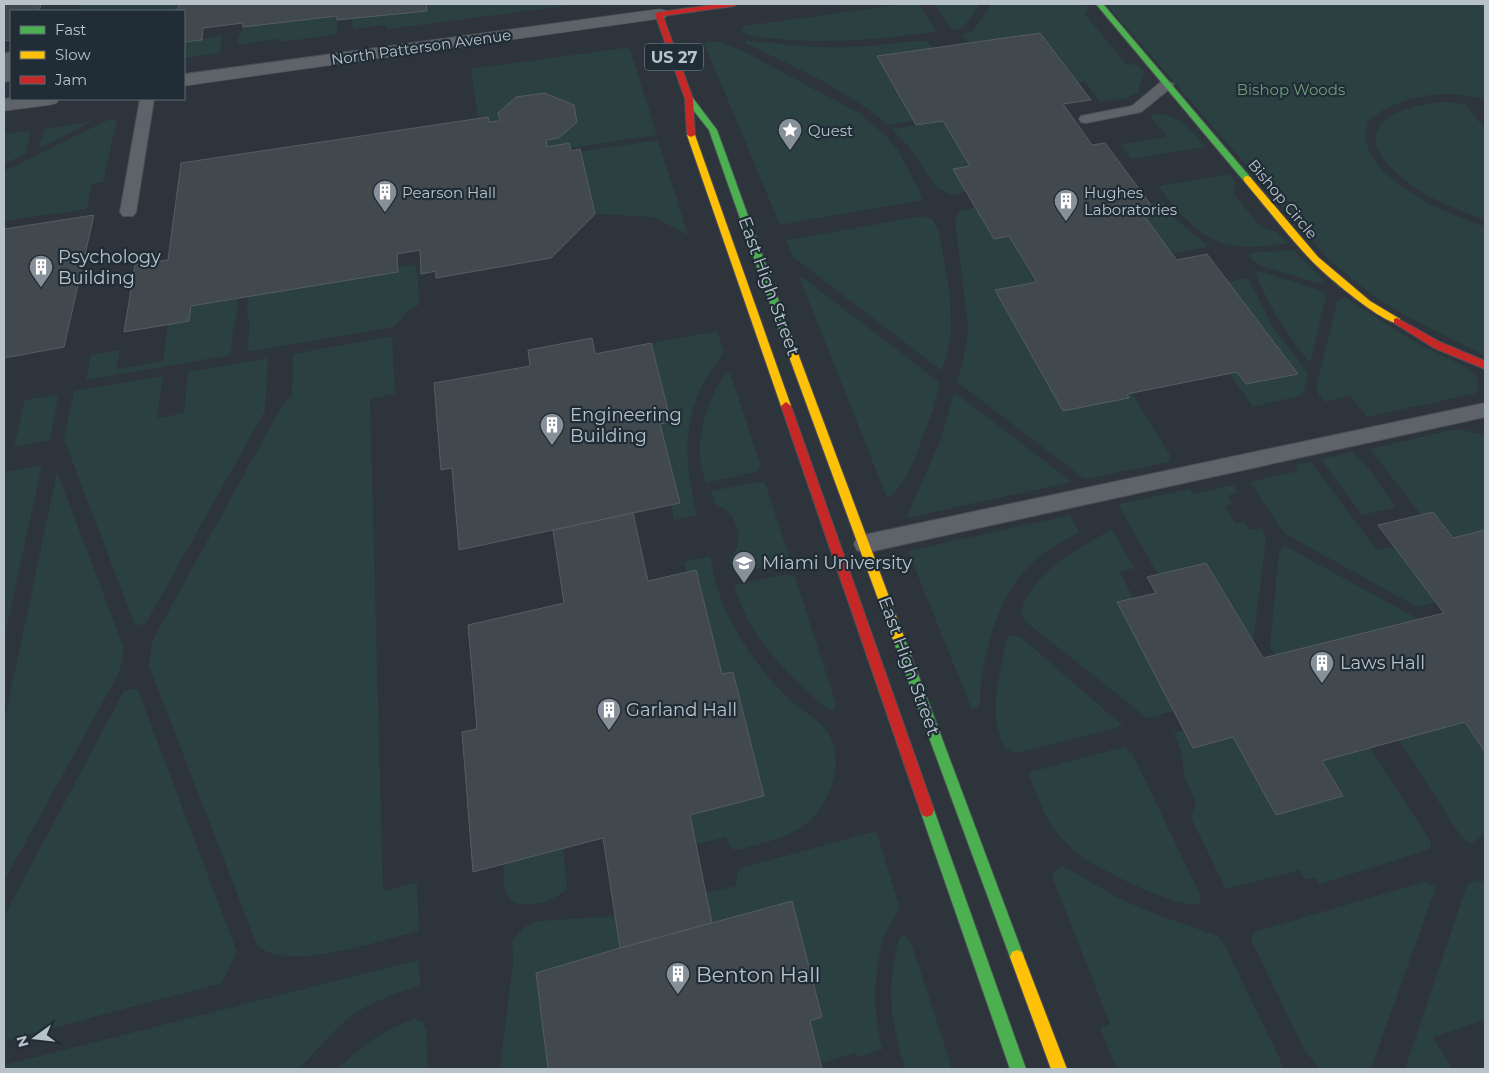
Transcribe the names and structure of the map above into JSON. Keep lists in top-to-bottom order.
{
  "streets": {
    "main road": ["US 27", "Bishop Circle", "East High Street"],
    "street": ["North Patterson Avenue"]
  },
  "crossings": [
    ["North Patterson Avenue", "East High Street"]
  ],
  "parks": ["Bishop Woods"],
  "places": {
    "place": ["Quest"],
    "building": [
      "Pearson Hall",
      "Hughes Laboratories",
      "Psychology Building",
      "Engineering Building",
      "Laws Hall",
      "Garland Hall",
      "Benton Hall"
    ],
    "school or university": ["Miami University"]
  },
  "legend": ["Fast", "Slow", "Jam"],
  "north": "left"
}
